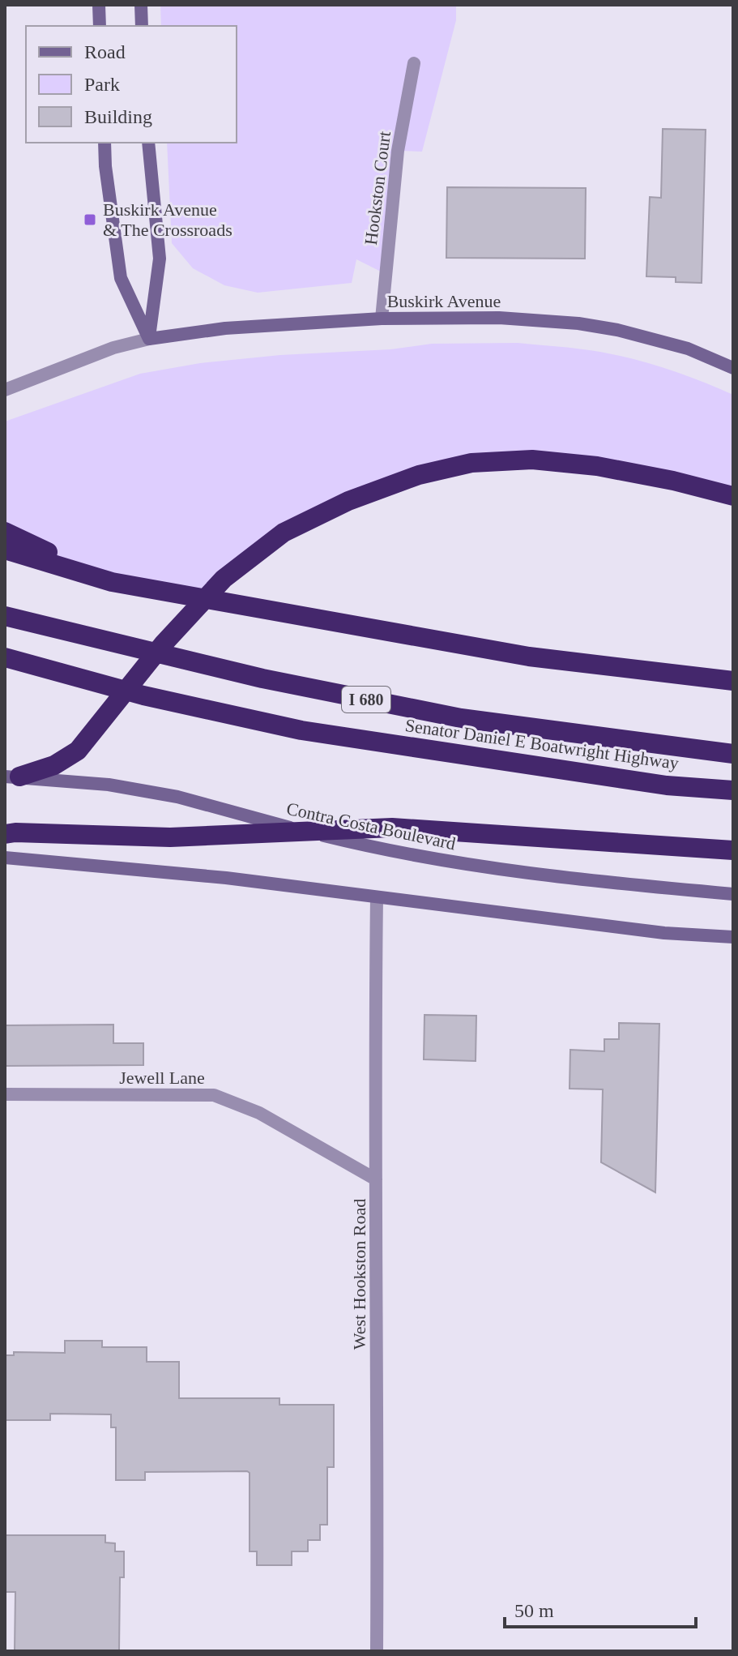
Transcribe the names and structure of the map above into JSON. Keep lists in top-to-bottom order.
{
  "streets": {
    "highway": ["I 680", "Senator Daniel E Boatwright Highway"],
    "main road": ["Buskirk Avenue", "Contra Costa Boulevard"],
    "street": ["Hookston Court", "Jewell Lane", "West Hookston Road"]
  },
  "crossings": [
    ["Hookston Court", "Buskirk Avenue"],
    ["Jewell Lane", "West Hookston Road"]
  ],
  "places": {
    "transit": ["Buskirk Avenue & The Crossroads"]
  },
  "legend": ["Road", "Park", "Building"],
  "scale_bar": "50 m"
}
